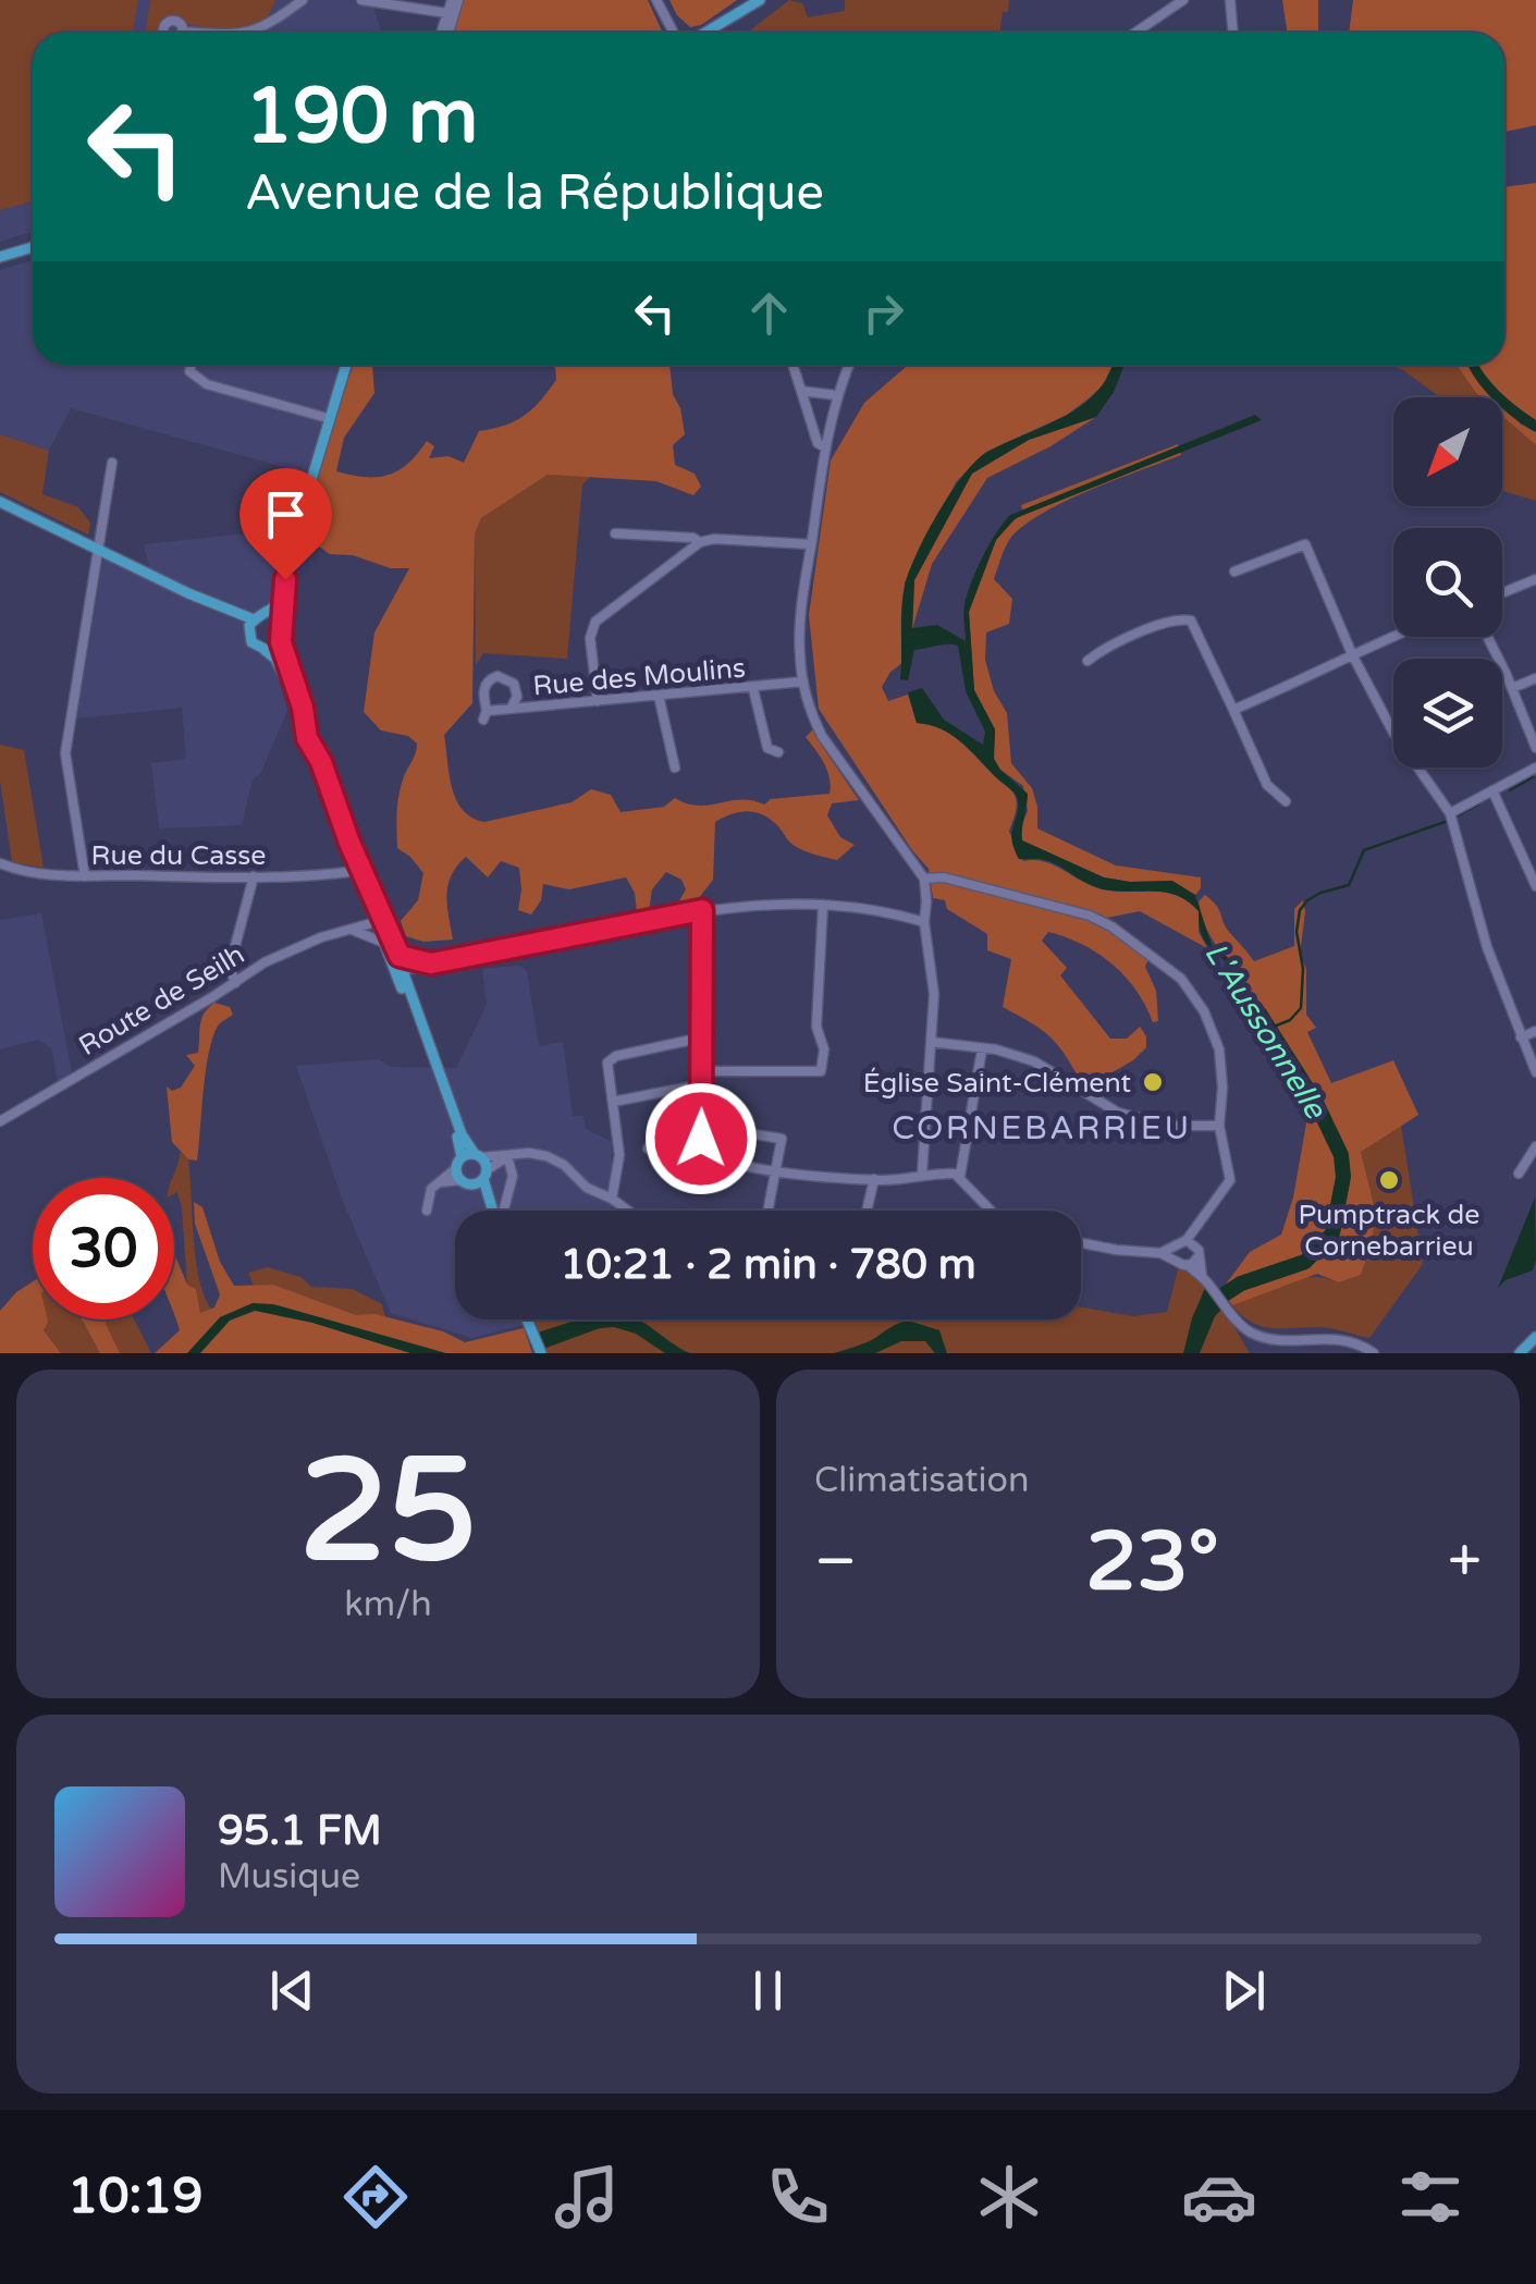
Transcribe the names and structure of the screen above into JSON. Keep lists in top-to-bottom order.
{
  "streets": {
    "street": ["Rue des Moulins", "Rue du Casse", "Route de Seilh"]
  },
  "districts": ["CORNEBARRIEU"],
  "water": ["L'Aussonnelle"],
  "places": ["Église Saint-Clément", "Pumptrack de Cornebarrieu"],
  "north": "bottom left",
  "page": {
    "turn": ["190 m", "Avenue de la République"],
    "limit": "30",
    "trip": "10:21 · 2 min · 780 m",
    "tile": [
      ["25", "km/h"],
      "Climatisation"
    ],
    "heat": ["−", "23°", "+"],
    "song": ["95.1 FM", "Musique"],
    "tabs": "10:19"
  }
}
